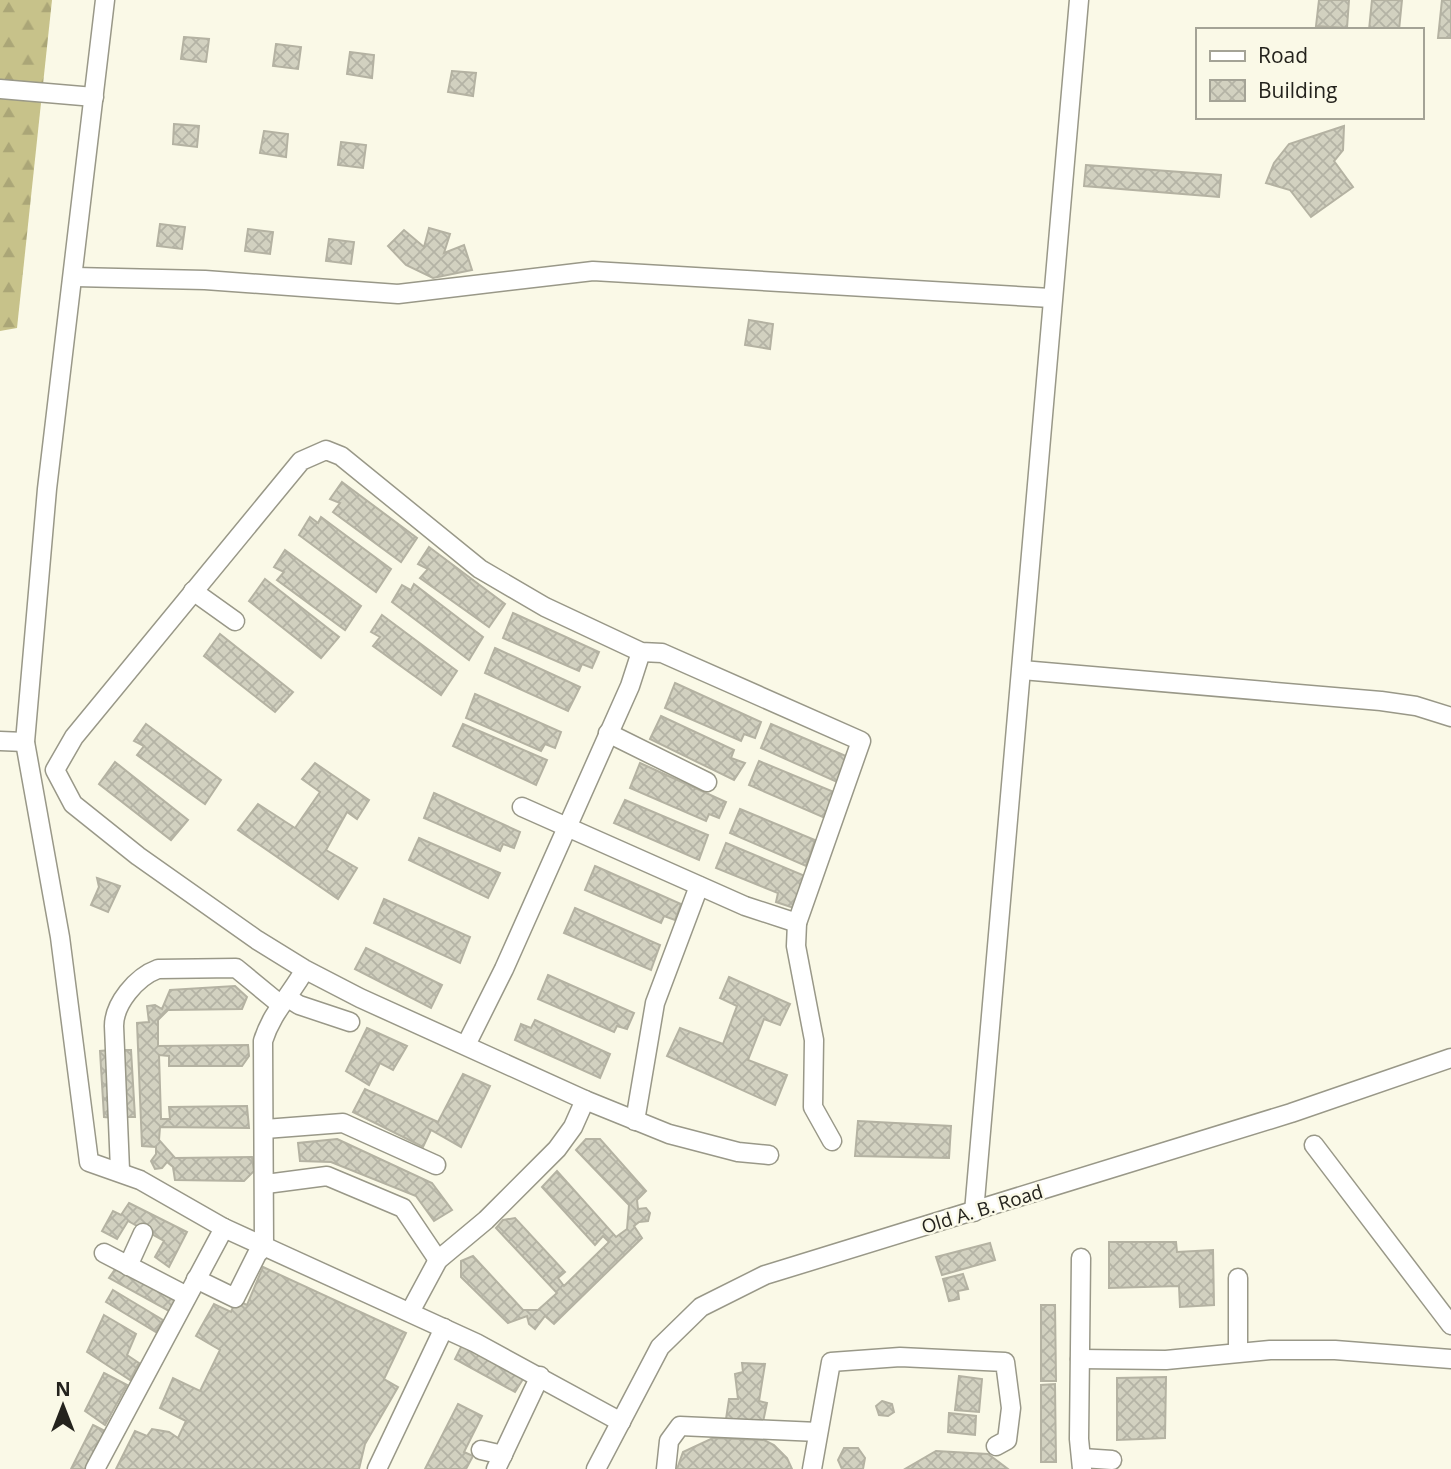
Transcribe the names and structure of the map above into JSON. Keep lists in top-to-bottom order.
{
  "streets": {
    "street": ["Old A. B. Road"]
  },
  "legend": ["Road", "Building"],
  "north": "top"
}
